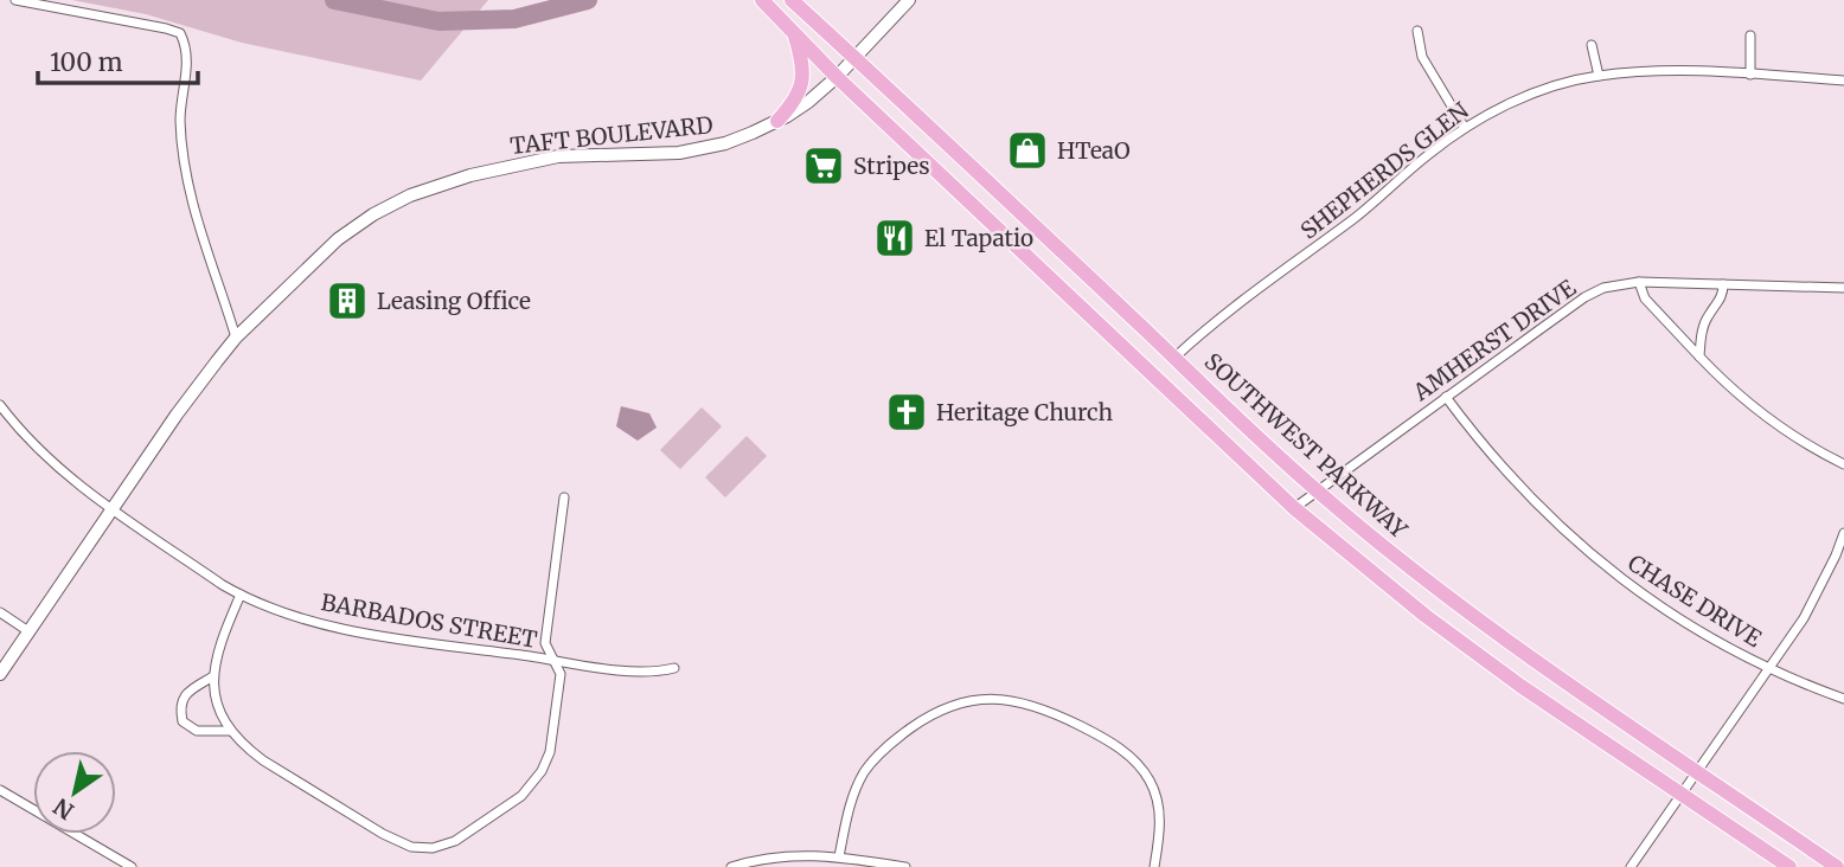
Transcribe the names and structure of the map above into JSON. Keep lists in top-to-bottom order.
{
  "streets": {
    "main road": ["SOUTHWEST PARKWAY"],
    "street": [
      "TAFT BOULEVARD",
      "SHEPHERDS GLEN",
      "AMHERST DRIVE",
      "CHASE DRIVE",
      "BARBADOS STREET"
    ]
  },
  "crossings": [
    ["TAFT BOULEVARD", "SOUTHWEST PARKWAY"],
    ["TAFT BOULEVARD", "BARBADOS STREET"],
    ["SHEPHERDS GLEN", "SOUTHWEST PARKWAY"],
    ["AMHERST DRIVE", "SOUTHWEST PARKWAY"],
    ["AMHERST DRIVE", "CHASE DRIVE"]
  ],
  "places": {
    "shop": ["HTeaO"],
    "supermarket": ["Stripes"],
    "restaurant": ["El Tapatio"],
    "building": ["Leasing Office"],
    "church": ["Heritage Church"]
  },
  "scale_bar": "100 m",
  "north": "bottom left"
}
